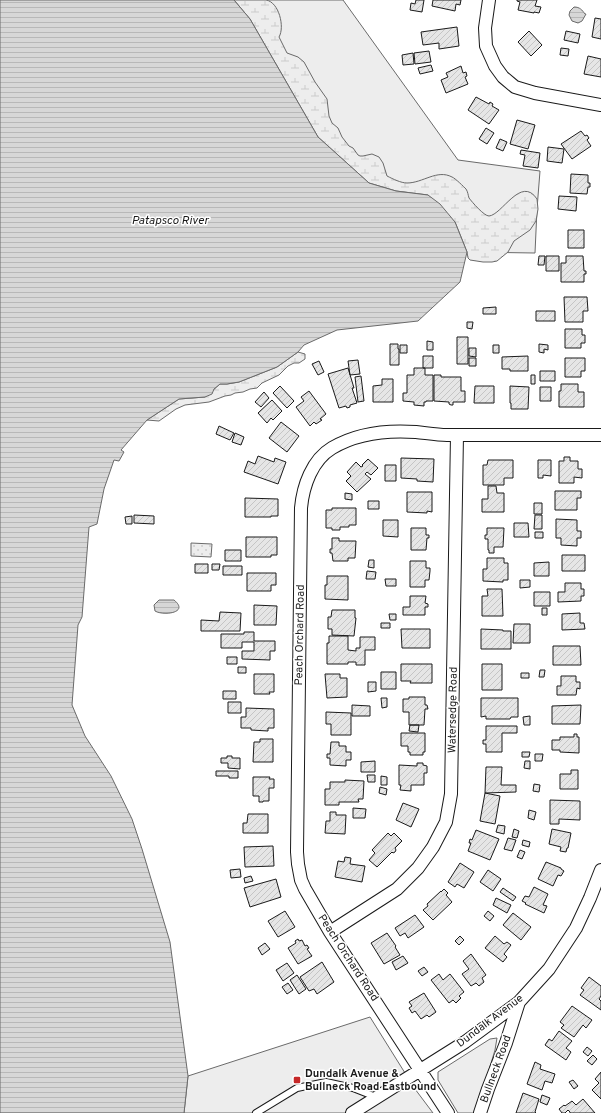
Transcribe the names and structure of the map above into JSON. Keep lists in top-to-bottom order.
{
  "streets": {
    "street": [
      "Peach Orchard Road",
      "Watersedge Road",
      "Dundalk Avenue",
      "Bullneck Road"
    ]
  },
  "crossings": [
    ["Peach Orchard Road", "Watersedge Road"],
    ["Peach Orchard Road", "Dundalk Avenue"],
    ["Dundalk Avenue", "Bullneck Road"]
  ],
  "water": ["Patapsco River"],
  "places": {
    "transit": ["Dundalk Avenue & Bullneck Road Eastbound"]
  }
}
